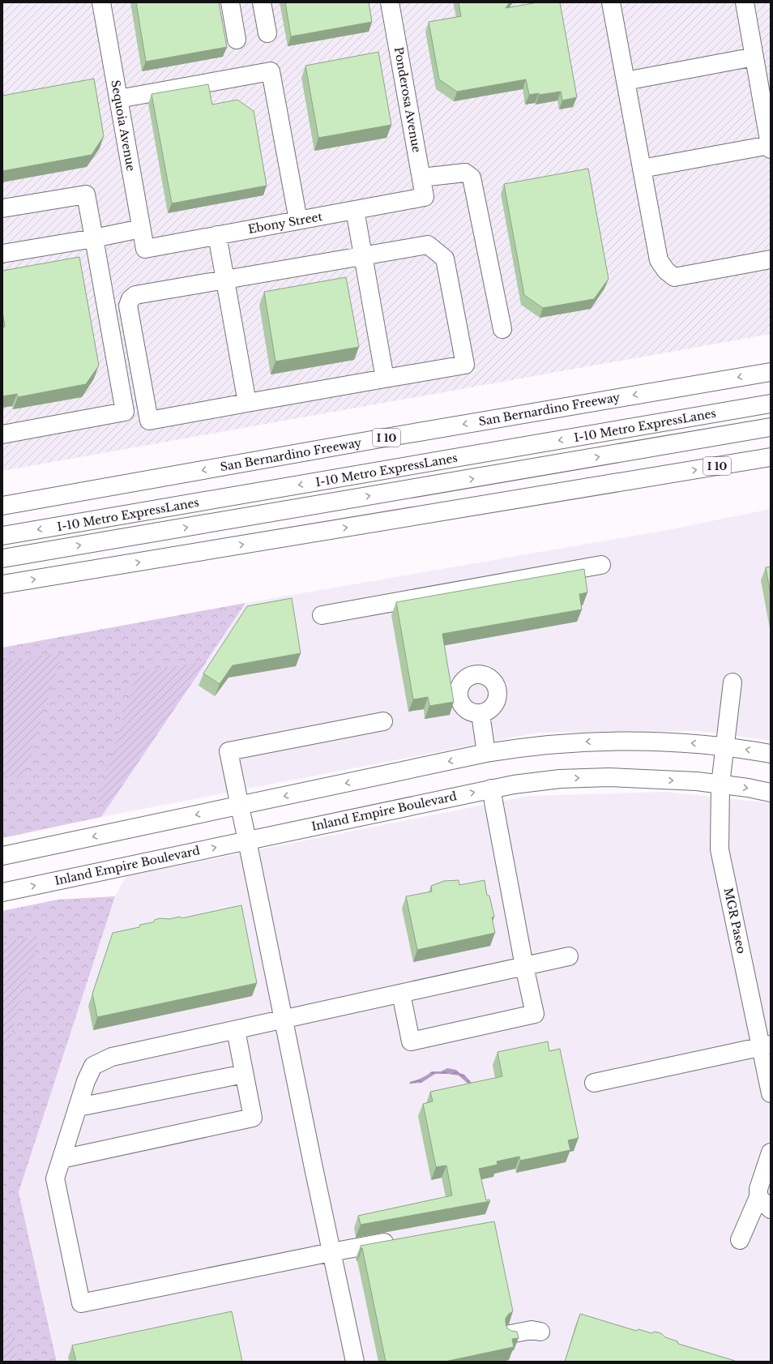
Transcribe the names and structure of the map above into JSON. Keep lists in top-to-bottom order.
{
  "streets": {
    "main road": [
      "Ponderosa Avenue",
      "Sequoia Avenue",
      "Ebony Street",
      "San Bernardino Freeway",
      "I-10 Metro ExpressLanes",
      "I 10",
      "Inland Empire Boulevard",
      "MGR Paseo"
    ]
  },
  "crossings": [
    ["Ponderosa Avenue", "Ebony Street"],
    ["Sequoia Avenue", "Ebony Street"],
    ["Inland Empire Boulevard", "MGR Paseo"]
  ]
}
